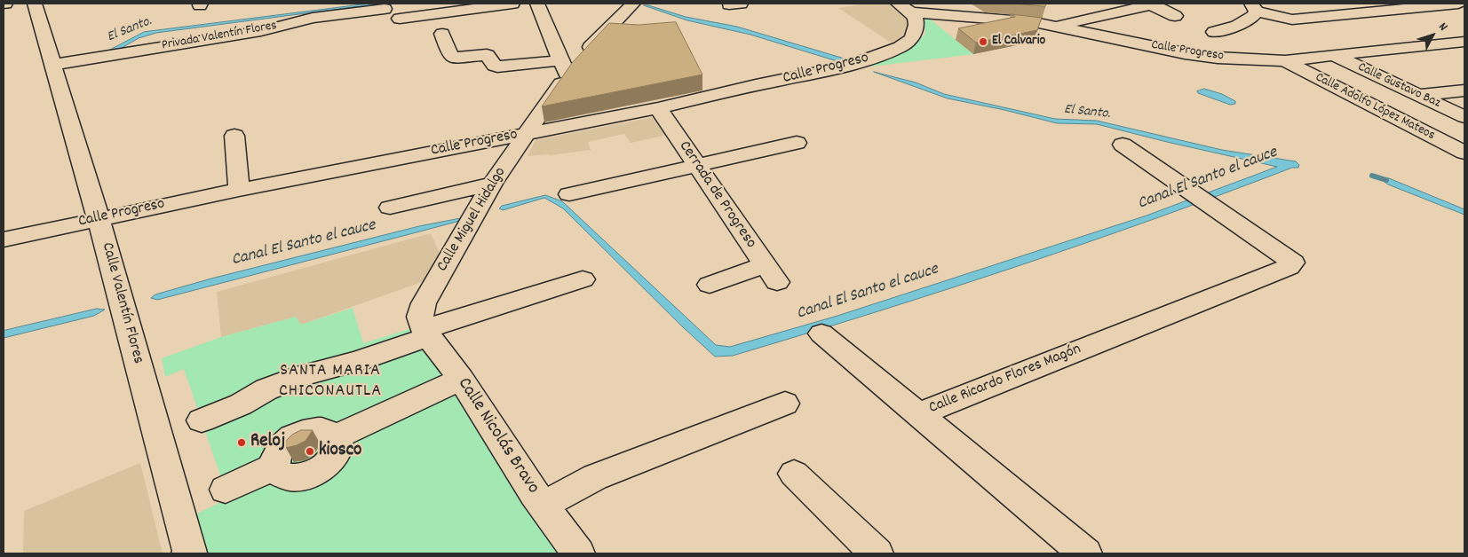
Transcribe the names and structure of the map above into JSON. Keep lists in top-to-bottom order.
{
  "streets": {
    "street": [
      "Privada Valentín Flores",
      "Calle Progreso",
      "Calle Gustavo Baz",
      "Calle Adolfo López Mateos",
      "Cerrada de Progreso",
      "Calle Miguel Hidalgo",
      "Calle Valentín Flores",
      "Calle Ricardo Flores Magón",
      "Calle Nicolás Bravo"
    ]
  },
  "crossings": [
    ["Privada Valentín Flores", "Calle Valentín Flores"],
    ["Calle Progreso", "Calle Gustavo Baz"],
    ["Calle Progreso", "Calle Adolfo López Mateos"],
    ["Calle Progreso", "Cerrada de Progreso"],
    ["Calle Progreso", "Calle Miguel Hidalgo"],
    ["Calle Progreso", "Calle Valentín Flores"],
    ["Calle Miguel Hidalgo", "Calle Nicolás Bravo"]
  ],
  "districts": ["SANTA MARIA CHICONAUTLA"],
  "water": ["El Santo.", "Canal El Santo el cauce"],
  "places": ["El Calvario", "Reloj", "kiosco"],
  "north": "top right"
}
